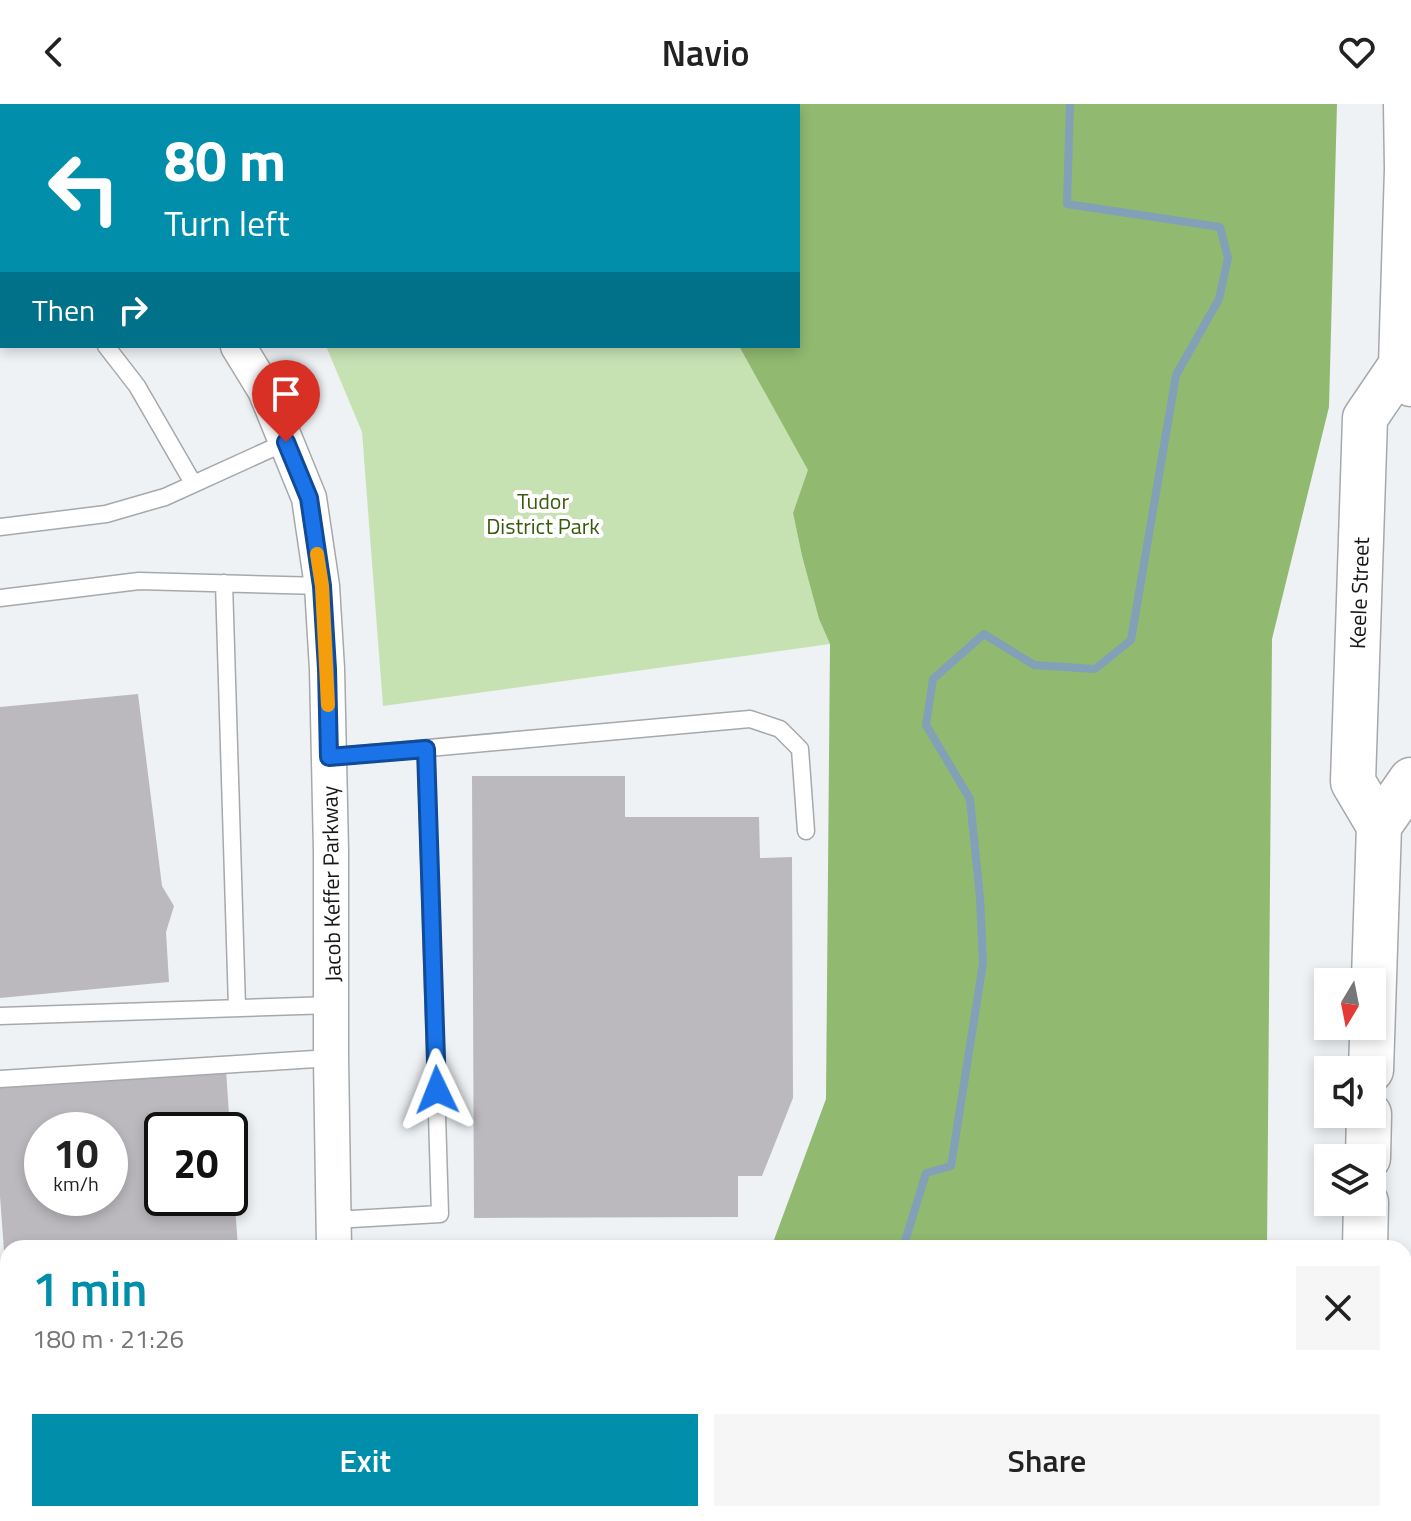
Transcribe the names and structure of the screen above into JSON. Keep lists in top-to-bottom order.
{
  "streets": {
    "main road": ["Keele Street"],
    "street": ["Jacob Keffer Parkway"]
  },
  "parks": ["Tudor District Park"],
  "north": "bottom",
  "page": {
    "header": "Navio",
    "turn": ["80 m", "Turn left"],
    "then": "Then",
    "speed": "10 km/h",
    "limit": "20",
    "heading": ["1 min", "180 m · 21:26"],
    "buttons": ["Exit", "Share"]
  }
}
